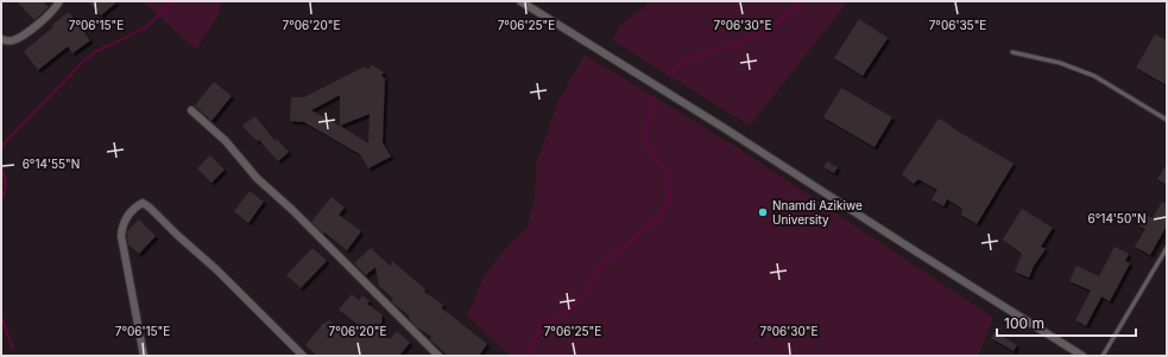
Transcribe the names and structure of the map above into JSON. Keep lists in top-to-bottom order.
{
  "places": ["Nnamdi Azikiwe University"],
  "scale_bar": "100 m",
  "coordinates": [
    "7°06'15\"E",
    "7°06'20\"E",
    "7°06'25\"E",
    "7°06'30\"E",
    "7°06'35\"E",
    "6°14'55\"N",
    "6°14'50\"N"
  ]
}
